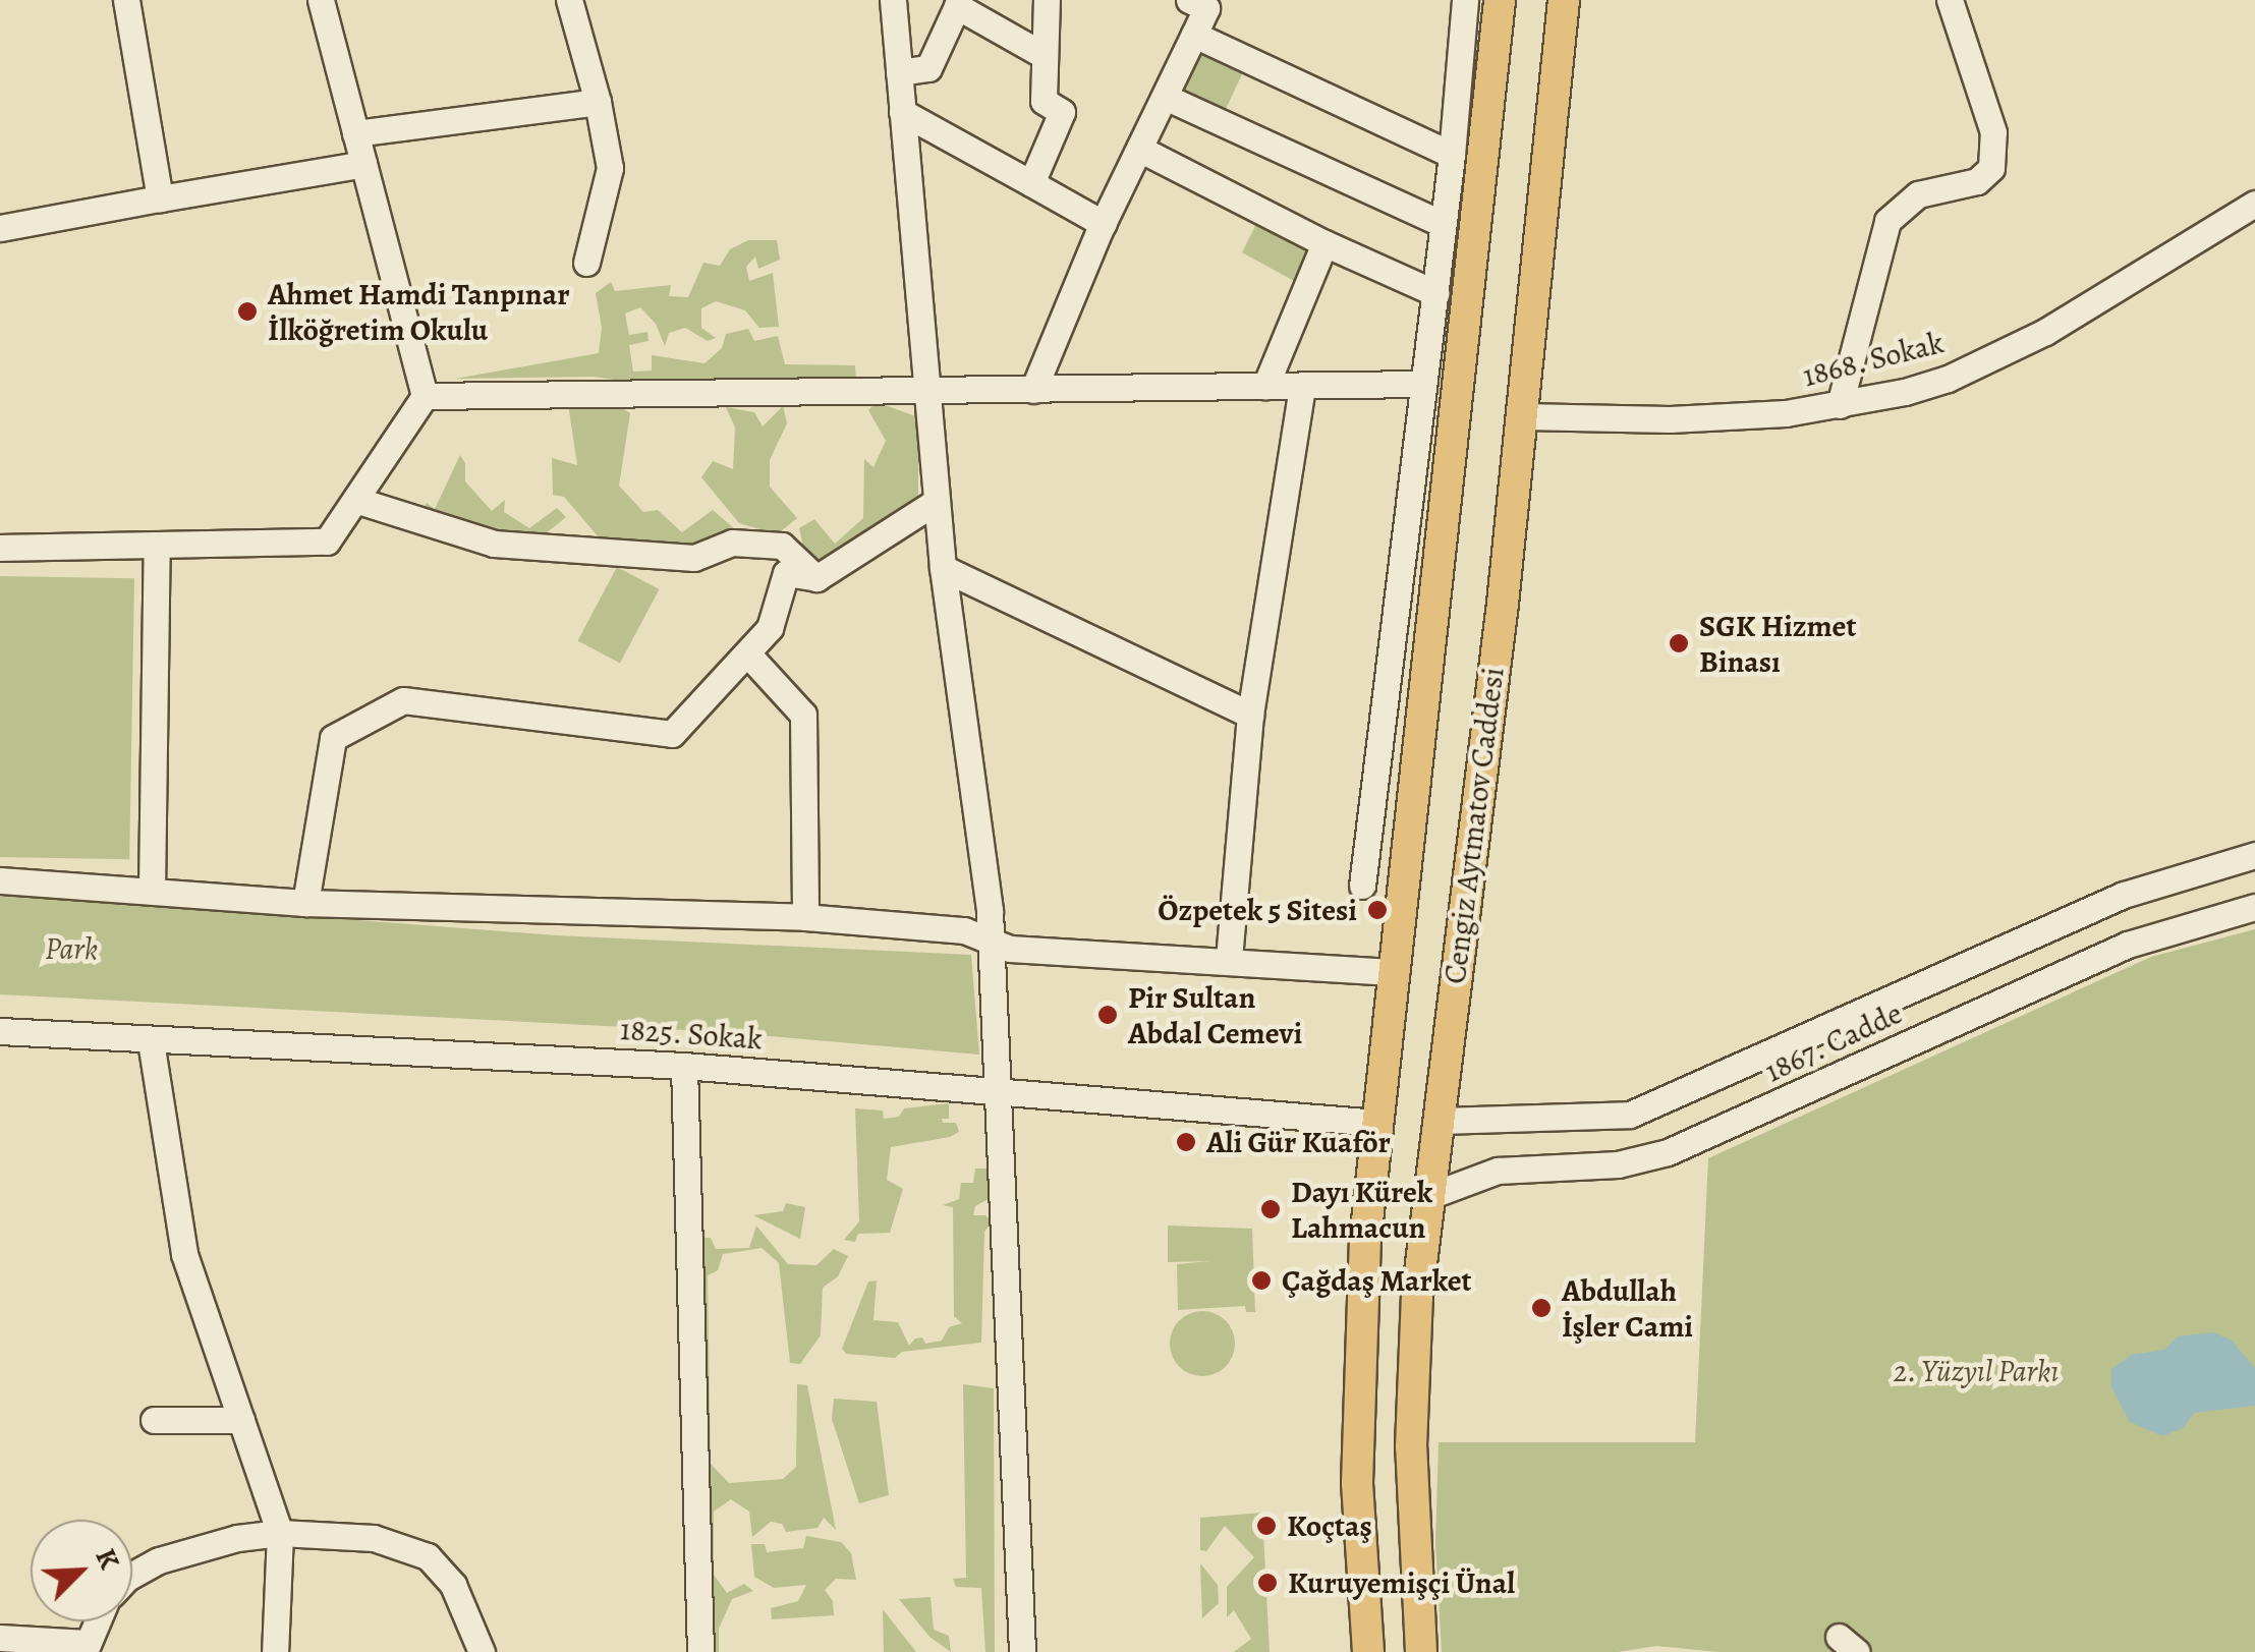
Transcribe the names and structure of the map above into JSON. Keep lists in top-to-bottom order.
{
  "streets": {
    "main road": ["Cengiz Aytmatov Caddesi"],
    "street": ["1868. Sokak", "1825. Sokak", "1867. Cadde"]
  },
  "crossings": [
    ["1868. Sokak", "Cengiz Aytmatov Caddesi"],
    ["Cengiz Aytmatov Caddesi", "1825. Sokak"],
    ["Cengiz Aytmatov Caddesi", "1867. Cadde"]
  ],
  "parks": ["Park", "2. Yüzyıl Parkı"],
  "places": [
    "Ahmet Hamdi Tanpınar İlköğretim Okulu",
    "SGK Hizmet Binası",
    "Özpetek 5 Sitesi",
    "Pir Sultan Abdal Cemevi",
    "Ali Gür Kuaför",
    "Dayı Kürek Lahmacun",
    "Çağdaş Market",
    "Abdullah İşler Cami",
    "Koçtaş",
    "Kuruyemişçi Ünal"
  ],
  "north": "top right"
}
